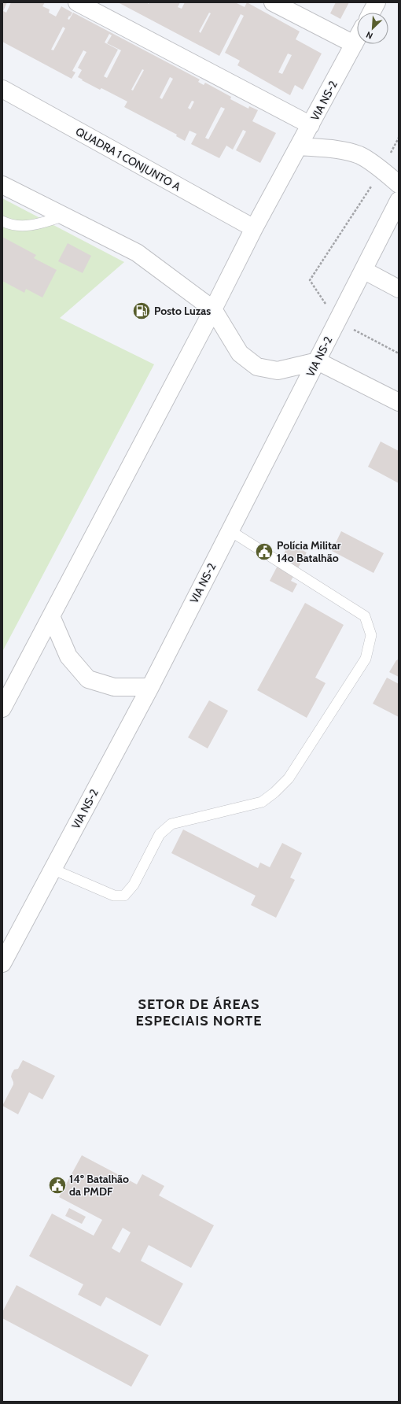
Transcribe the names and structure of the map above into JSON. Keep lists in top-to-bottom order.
{
  "streets": {
    "street": ["VIA NS-2", "QUADRA 1 CONJUNTO A"]
  },
  "crossings": [
    ["VIA NS-2", "QUADRA 1 CONJUNTO A"]
  ],
  "districts": ["SETOR DE ÁREAS ESPECIAIS NORTE"],
  "places": {
    "fuel station": ["Posto Luzas"],
    "public building": ["Polícia Militar 14o Batalhão", "14º Batalhão da PMDF"]
  },
  "north": "bottom left"
}
